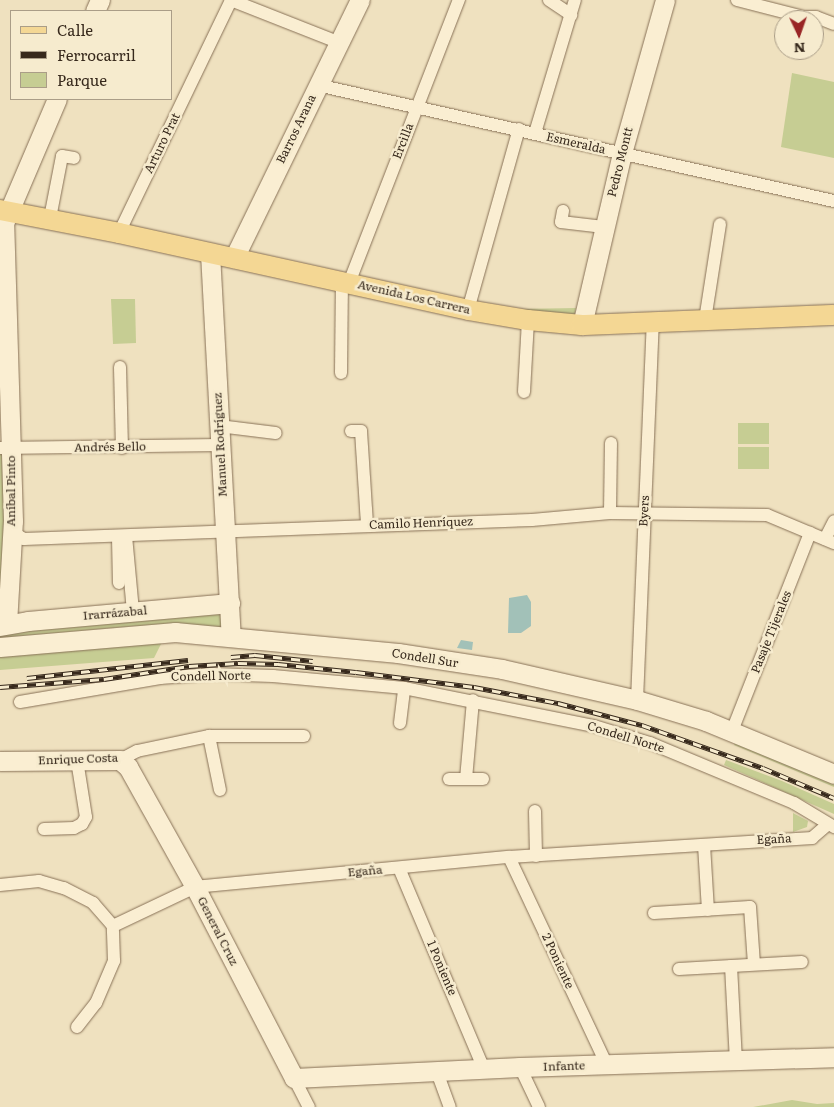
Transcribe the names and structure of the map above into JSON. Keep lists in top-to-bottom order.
{
  "streets": {
    "main road": ["Avenida Los Carrera"],
    "street": [
      "Barros Arana",
      "Ercilla",
      "Arturo Prat",
      "Esmeralda",
      "Pedro Montt",
      "Manuel Rodríguez",
      "Andrés Bello",
      "Aníbal Pinto",
      "Byers",
      "Camilo Henríquez",
      "Irarrázabal",
      "Pasaje Tijerales",
      "Condell Sur",
      "Condell Norte",
      "Enrique Costa",
      "Egaña",
      "General Cruz",
      "2 Poniente",
      "1 Poniente",
      "Infante"
    ]
  },
  "crossings": [
    ["Barros Arana", "Esmeralda"],
    ["Barros Arana", "Avenida Los Carrera"],
    ["Ercilla", "Esmeralda"],
    ["Ercilla", "Avenida Los Carrera"],
    ["Arturo Prat", "Avenida Los Carrera"],
    ["Esmeralda", "Pedro Montt"],
    ["Pedro Montt", "Avenida Los Carrera"],
    ["Avenida Los Carrera", "Manuel Rodríguez"],
    ["Avenida Los Carrera", "Aníbal Pinto"],
    ["Avenida Los Carrera", "Byers"],
    ["Manuel Rodríguez", "Andrés Bello"],
    ["Manuel Rodríguez", "Camilo Henríquez"],
    ["Manuel Rodríguez", "Irarrázabal"],
    ["Manuel Rodríguez", "Condell Sur"],
    ["Andrés Bello", "Aníbal Pinto"],
    ["Aníbal Pinto", "Camilo Henríquez"],
    ["Aníbal Pinto", "Irarrázabal"],
    ["Byers", "Camilo Henríquez"],
    ["Byers", "Condell Sur"],
    ["Camilo Henríquez", "Pasaje Tijerales"],
    ["Pasaje Tijerales", "Condell Sur"],
    ["Condell Norte", "Egaña"],
    ["Enrique Costa", "General Cruz"],
    ["Egaña", "General Cruz"],
    ["Egaña", "2 Poniente"],
    ["Egaña", "1 Poniente"],
    ["General Cruz", "Infante"],
    ["2 Poniente", "Infante"],
    ["1 Poniente", "Infante"]
  ],
  "legend": ["Calle", "Ferrocarril", "Parque"],
  "north": "bottom"
}
